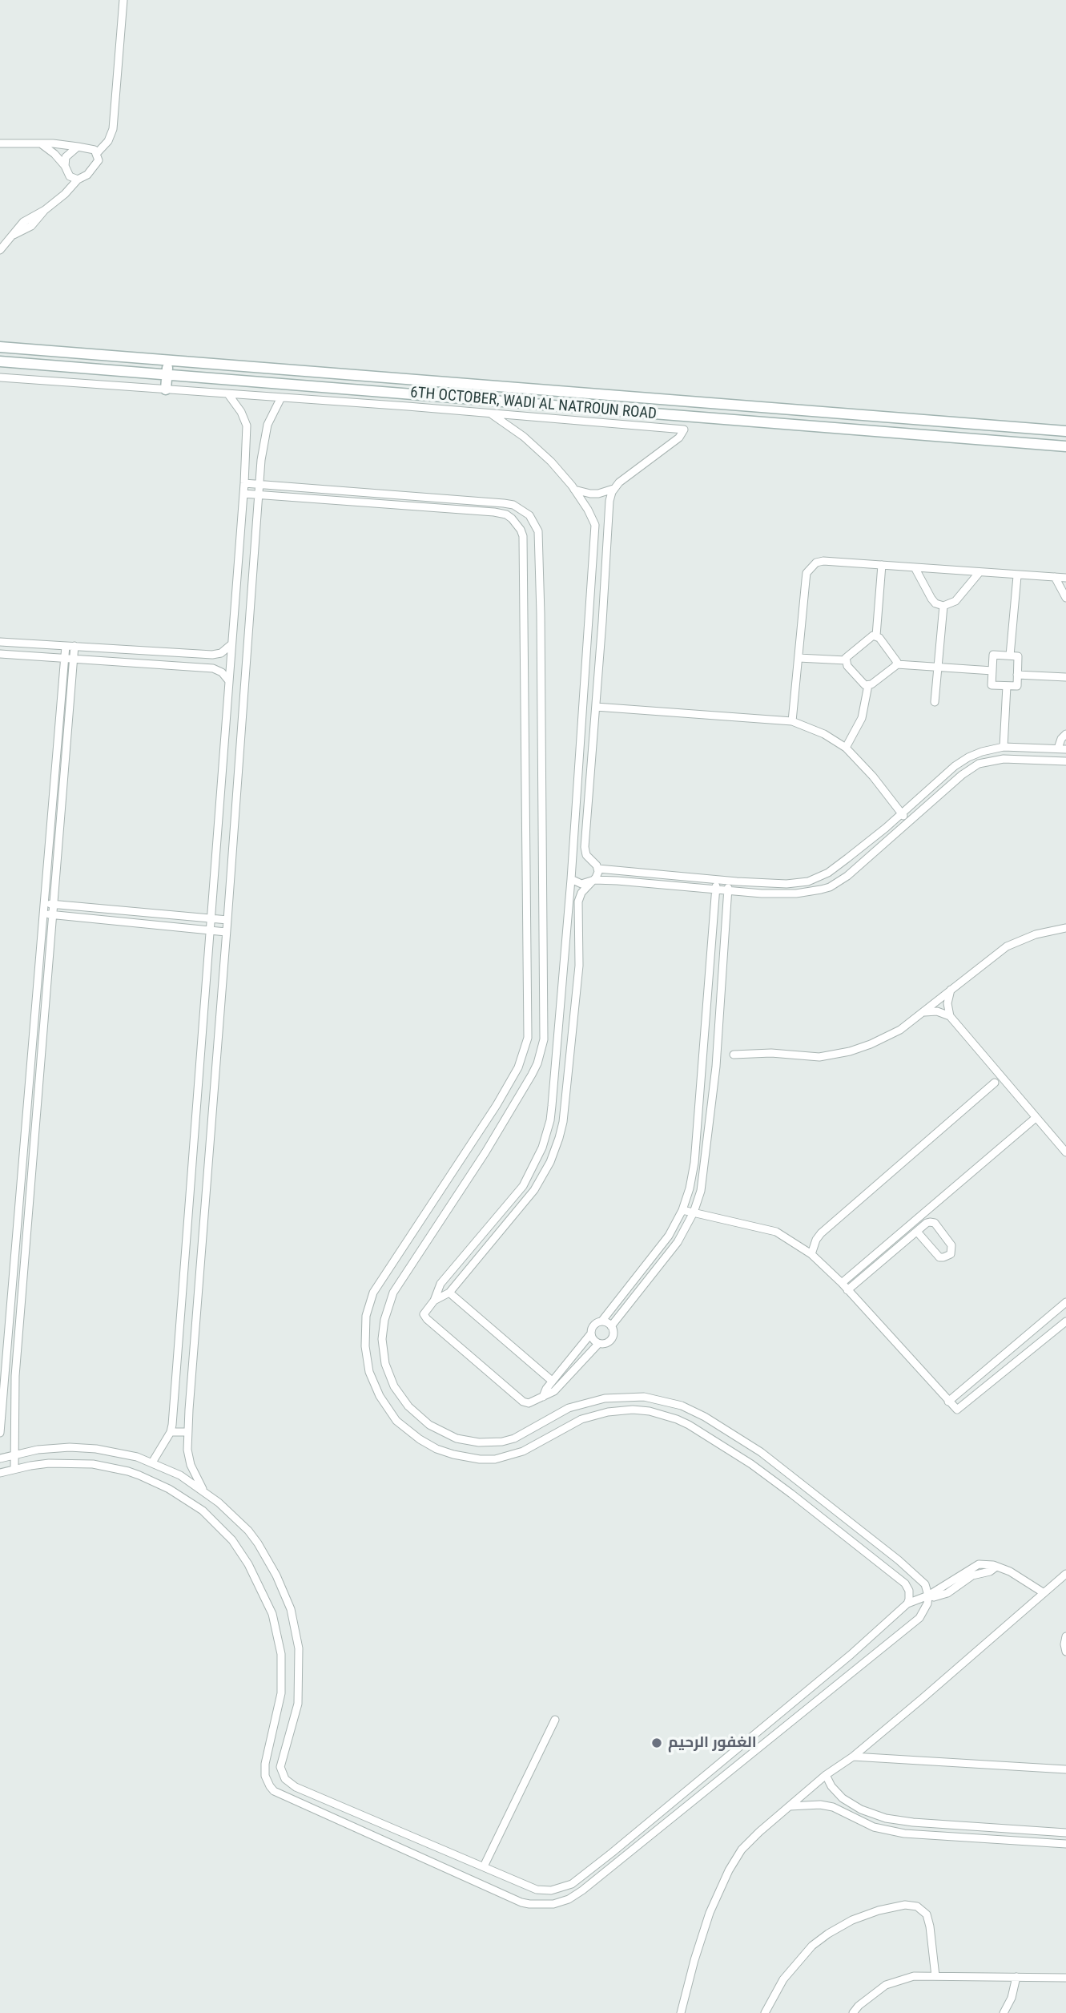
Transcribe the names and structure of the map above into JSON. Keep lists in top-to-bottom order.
{
  "streets": {
    "street": ["6TH OCTOBER, WADI AL NATROUN ROAD"]
  },
  "places": ["الغفور الرحيم"]
}
